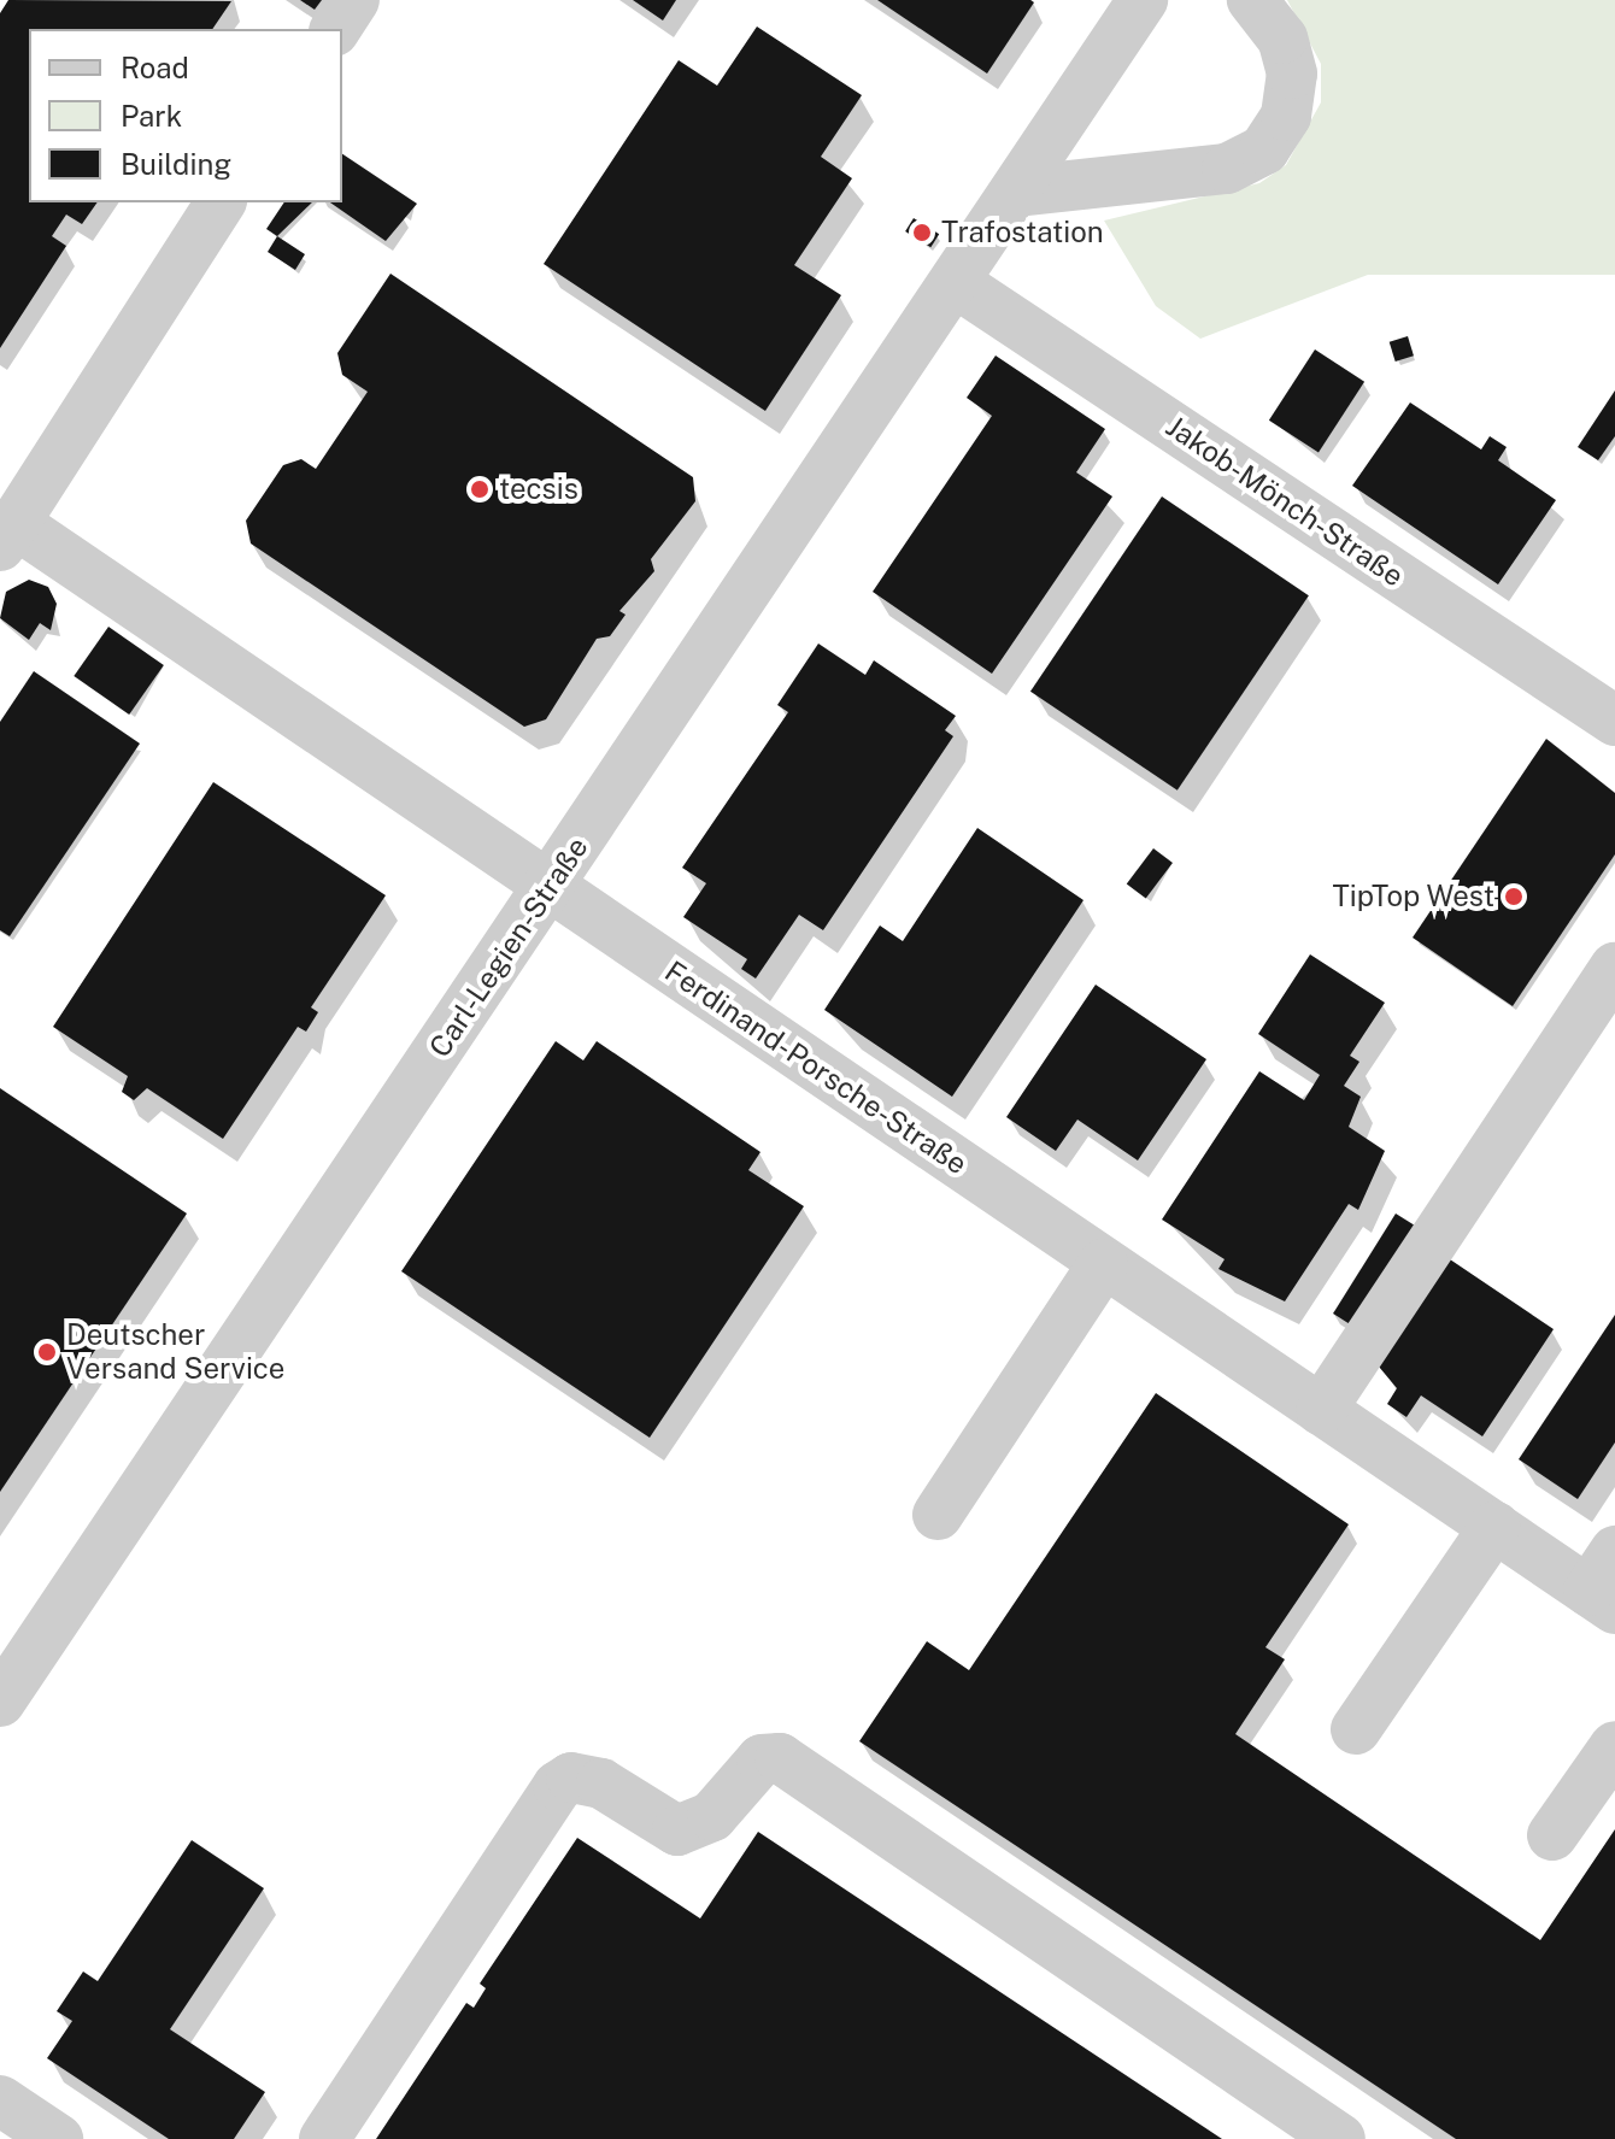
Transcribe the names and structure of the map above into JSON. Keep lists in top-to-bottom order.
{
  "streets": {
    "street": ["Jakob-Mönch-Straße", "Carl-Legien-Straße", "Ferdinand-Porsche-Straße"]
  },
  "crossings": [
    ["Jakob-Mönch-Straße", "Carl-Legien-Straße"],
    ["Carl-Legien-Straße", "Ferdinand-Porsche-Straße"]
  ],
  "places": [
    "Trafostation",
    "tecsis",
    "TipTop West",
    "Deutscher Versand Service"
  ],
  "legend": ["Road", "Park", "Building"]
}
